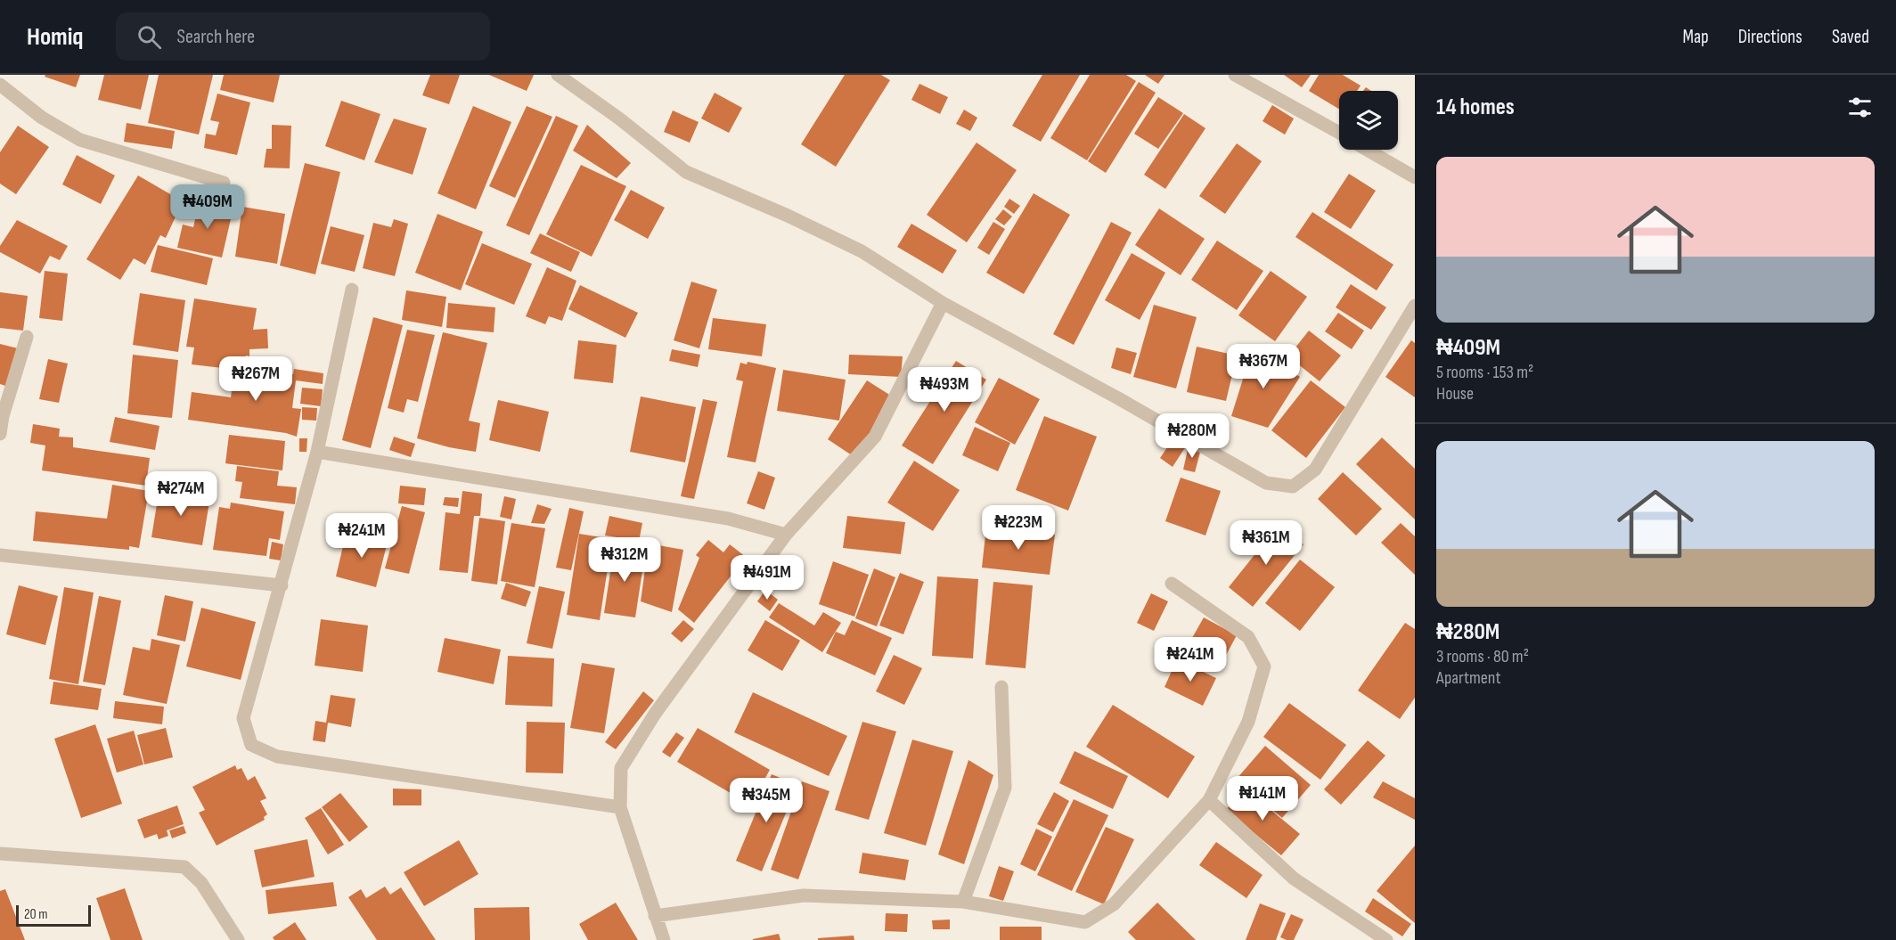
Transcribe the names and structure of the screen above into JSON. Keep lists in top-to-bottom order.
{
  "scale_bar": "20 m",
  "page": {
    "header": "Homiq",
    "search": "Search here",
    "nav": ["Map", "Directions", "Saved"],
    "heading": "14 homes",
    "list": [
      {
        "name": "₦409M",
        "note": "5 rooms · 153 m² · House"
      },
      {
        "name": "₦280M",
        "note": "3 rooms · 80 m² · Apartment"
      }
    ],
    "price": [
      "₦409M",
      "₦367M",
      "₦267M",
      "₦493M",
      "₦280M",
      "₦274M",
      "₦223M",
      "₦241M",
      "₦361M",
      "₦312M",
      "₦491M",
      "₦241M",
      "₦141M",
      "₦345M"
    ],
    "scale": "20 m"
  }
}
